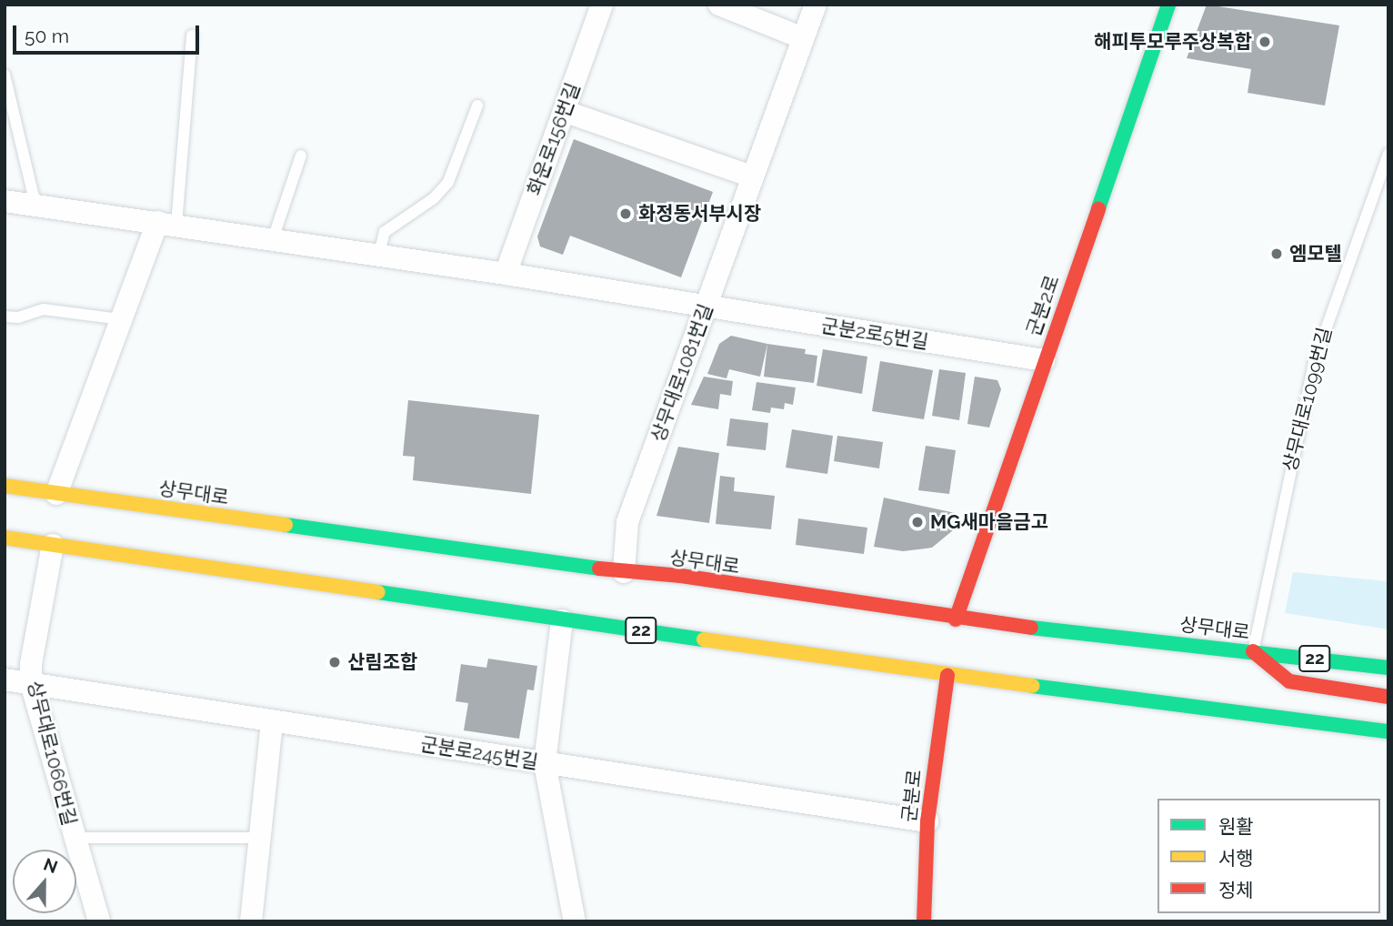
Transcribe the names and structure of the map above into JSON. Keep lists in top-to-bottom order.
{
  "streets": {
    "main road": [
      "군분2로",
      "상무대로",
      "22",
      "군분로"
    ],
    "street": [
      "화운로156번길",
      "군분2로5번길",
      "상무대로1081번길",
      "상무대로1066번길",
      "군분로245번길"
    ],
    "lane": ["상무대로1099번길"]
  },
  "crossings": [
    ["군분2로", "군분2로5번길"],
    ["군분2로", "상무대로"],
    ["군분2로5번길", "상무대로1081번길"],
    ["상무대로1081번길", "상무대로"],
    ["상무대로1099번길", "상무대로"],
    ["상무대로1099번길", "22"],
    ["상무대로", "22"],
    ["22", "상무대로1066번길"],
    ["22", "군분로"],
    ["상무대로1066번길", "군분로245번길"],
    ["군분로245번길", "군분로"]
  ],
  "places": [
    "해피투모루주상복합",
    "화정동서부시장",
    "엠모텔",
    "MG새마을금고",
    "산림조합"
  ],
  "legend": ["원활", "서행", "정체"],
  "scale_bar": "50 m",
  "north": "top"
}
